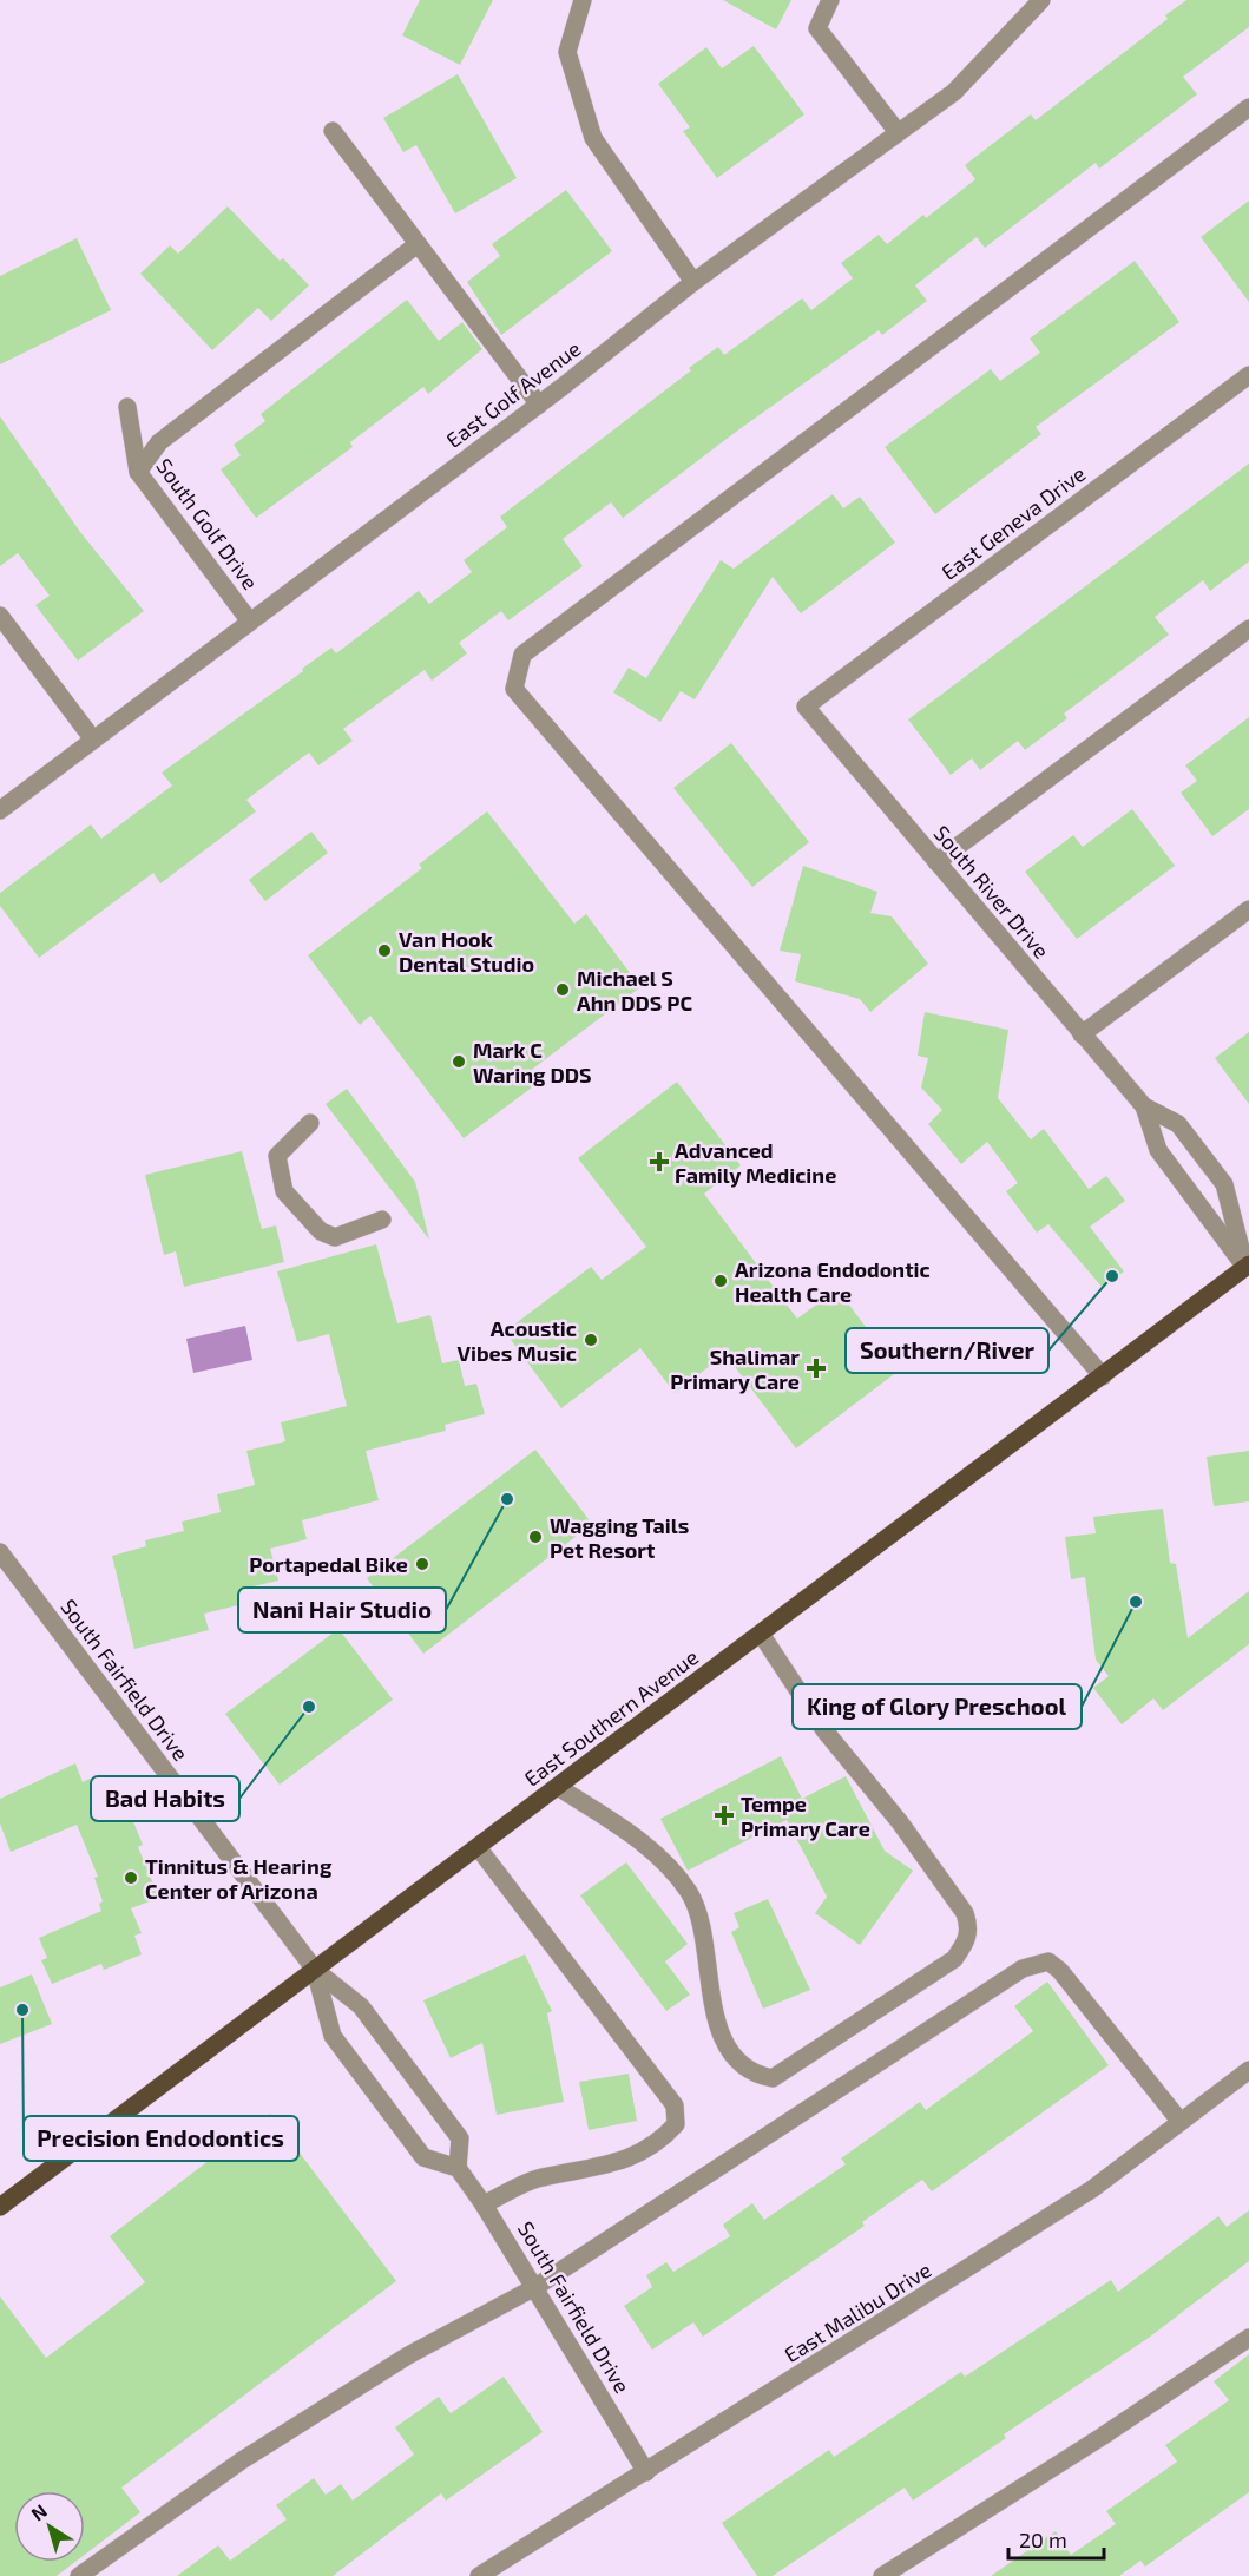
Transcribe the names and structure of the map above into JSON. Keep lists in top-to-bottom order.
{
  "streets": {
    "main road": ["East Southern Avenue"],
    "street": [
      "East Golf Avenue",
      "East Geneva Drive",
      "South Golf Drive",
      "South River Drive",
      "South Fairfield Drive",
      "East Malibu Drive"
    ]
  },
  "crossings": [
    ["East Golf Avenue", "South Golf Drive"],
    ["East Geneva Drive", "South River Drive"],
    ["South River Drive", "East Southern Avenue"],
    ["South Fairfield Drive", "East Southern Avenue"],
    ["South Fairfield Drive", "East Malibu Drive"]
  ],
  "places": {
    "other": [
      "Van Hook Dental Studio",
      "Michael S Ahn DDS PC",
      "Mark C Waring DDS",
      "Southern/River",
      "Arizona Endodontic Health Care",
      "Acoustic Vibes Music",
      "Nani Hair Studio",
      "Wagging Tails Pet Resort",
      "Portapedal Bike",
      "King of Glory Preschool",
      "Bad Habits",
      "Tinnitus & Hearing Center of Arizona",
      "Precision Endodontics"
    ],
    "health": ["Advanced Family Medicine", "Shalimar Primary Care", "Tempe Primary Care"]
  },
  "scale_bar": "20 m",
  "north": "top left"
}
